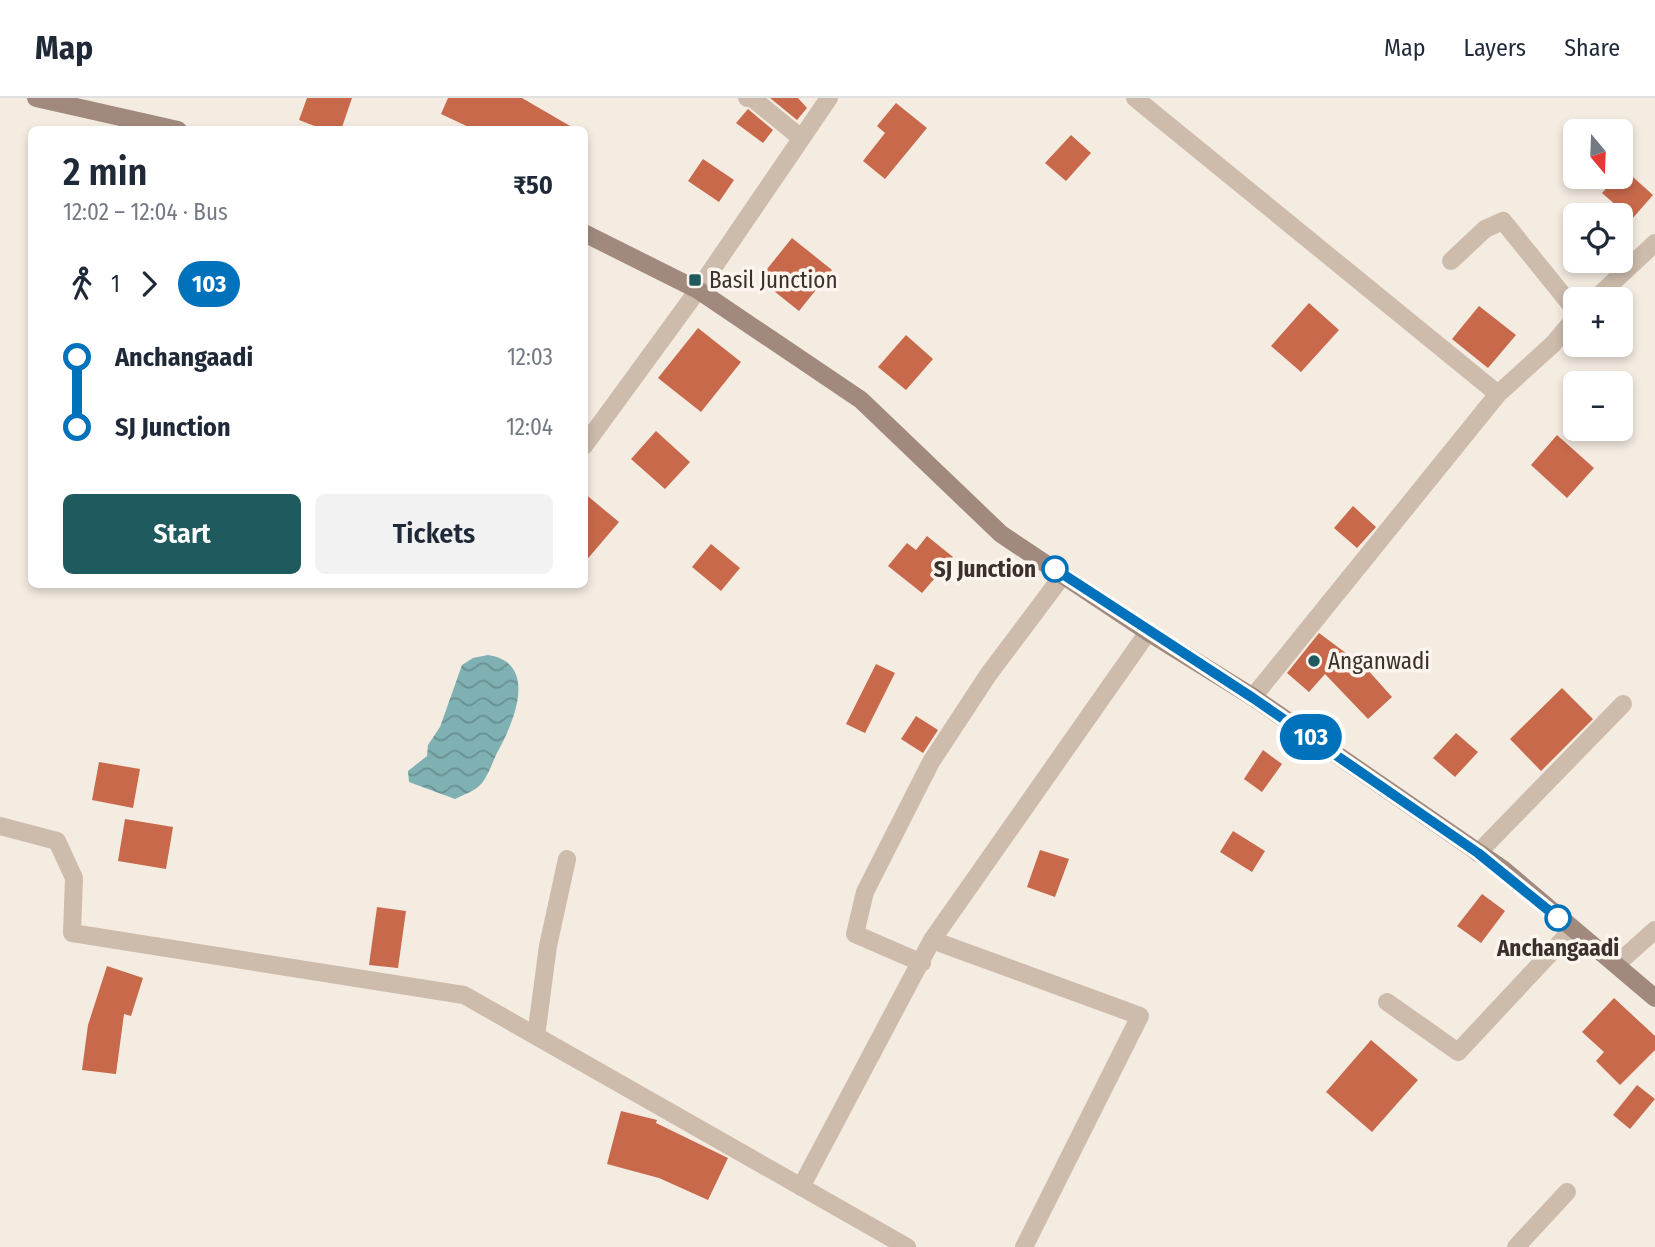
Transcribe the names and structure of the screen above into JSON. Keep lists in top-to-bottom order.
{
  "places": {
    "transit": ["Basil Junction"],
    "other": ["SJ Junction", "Anganwadi", "Anchangaadi"]
  },
  "lines": ["bus line 103"],
  "north": "bottom",
  "page": {
    "header": "Map",
    "nav": ["Map", "Layers", "Share"],
    "on_map": "103",
    "map_buttons": ["+", "−"],
    "heading": ["2 min", "12:02 – 12:04 · Bus", "₹50"],
    "legs": ["1", "103"],
    "list": [
      {
        "name": "Anchangaadi",
        "value": "12:03"
      },
      {
        "name": "SJ Junction",
        "value": "12:04"
      }
    ],
    "buttons": ["Start", "Tickets"]
  }
}
